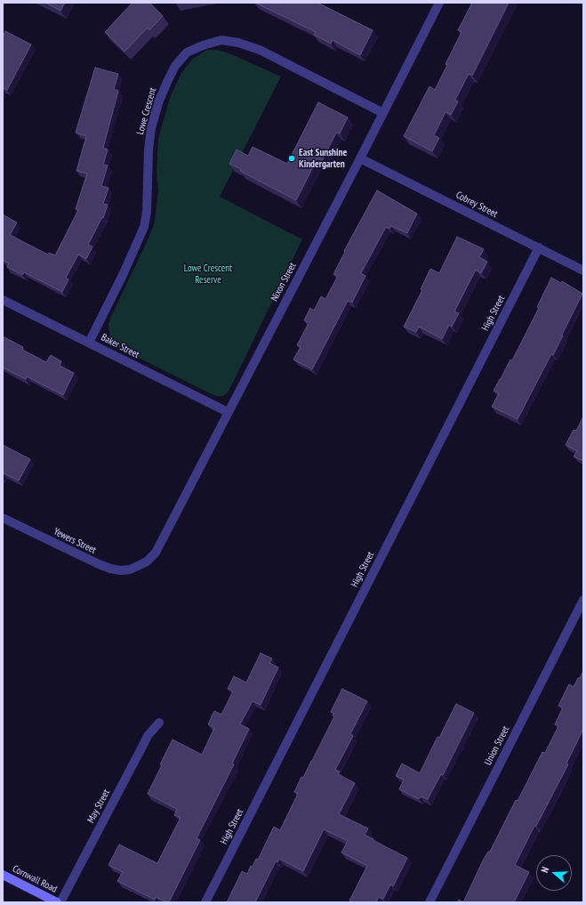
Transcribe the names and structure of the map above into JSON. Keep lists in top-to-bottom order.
{
  "streets": {
    "main road": ["Cornwall Road"],
    "street": [
      "Lowe Crescent",
      "Cobrey Street",
      "Nixon Street",
      "High Street",
      "Baker Street",
      "Yewers Street",
      "Union Street",
      "May Street"
    ]
  },
  "crossings": [
    ["Lowe Crescent", "Nixon Street"],
    ["Lowe Crescent", "Baker Street"],
    ["Cobrey Street", "Nixon Street"],
    ["Cobrey Street", "High Street"],
    ["Nixon Street", "Baker Street"],
    ["Nixon Street", "Yewers Street"]
  ],
  "parks": ["Lowe Crescent Reserve"],
  "places": ["East Sunshine Kindergarten"],
  "north": "left"
}
